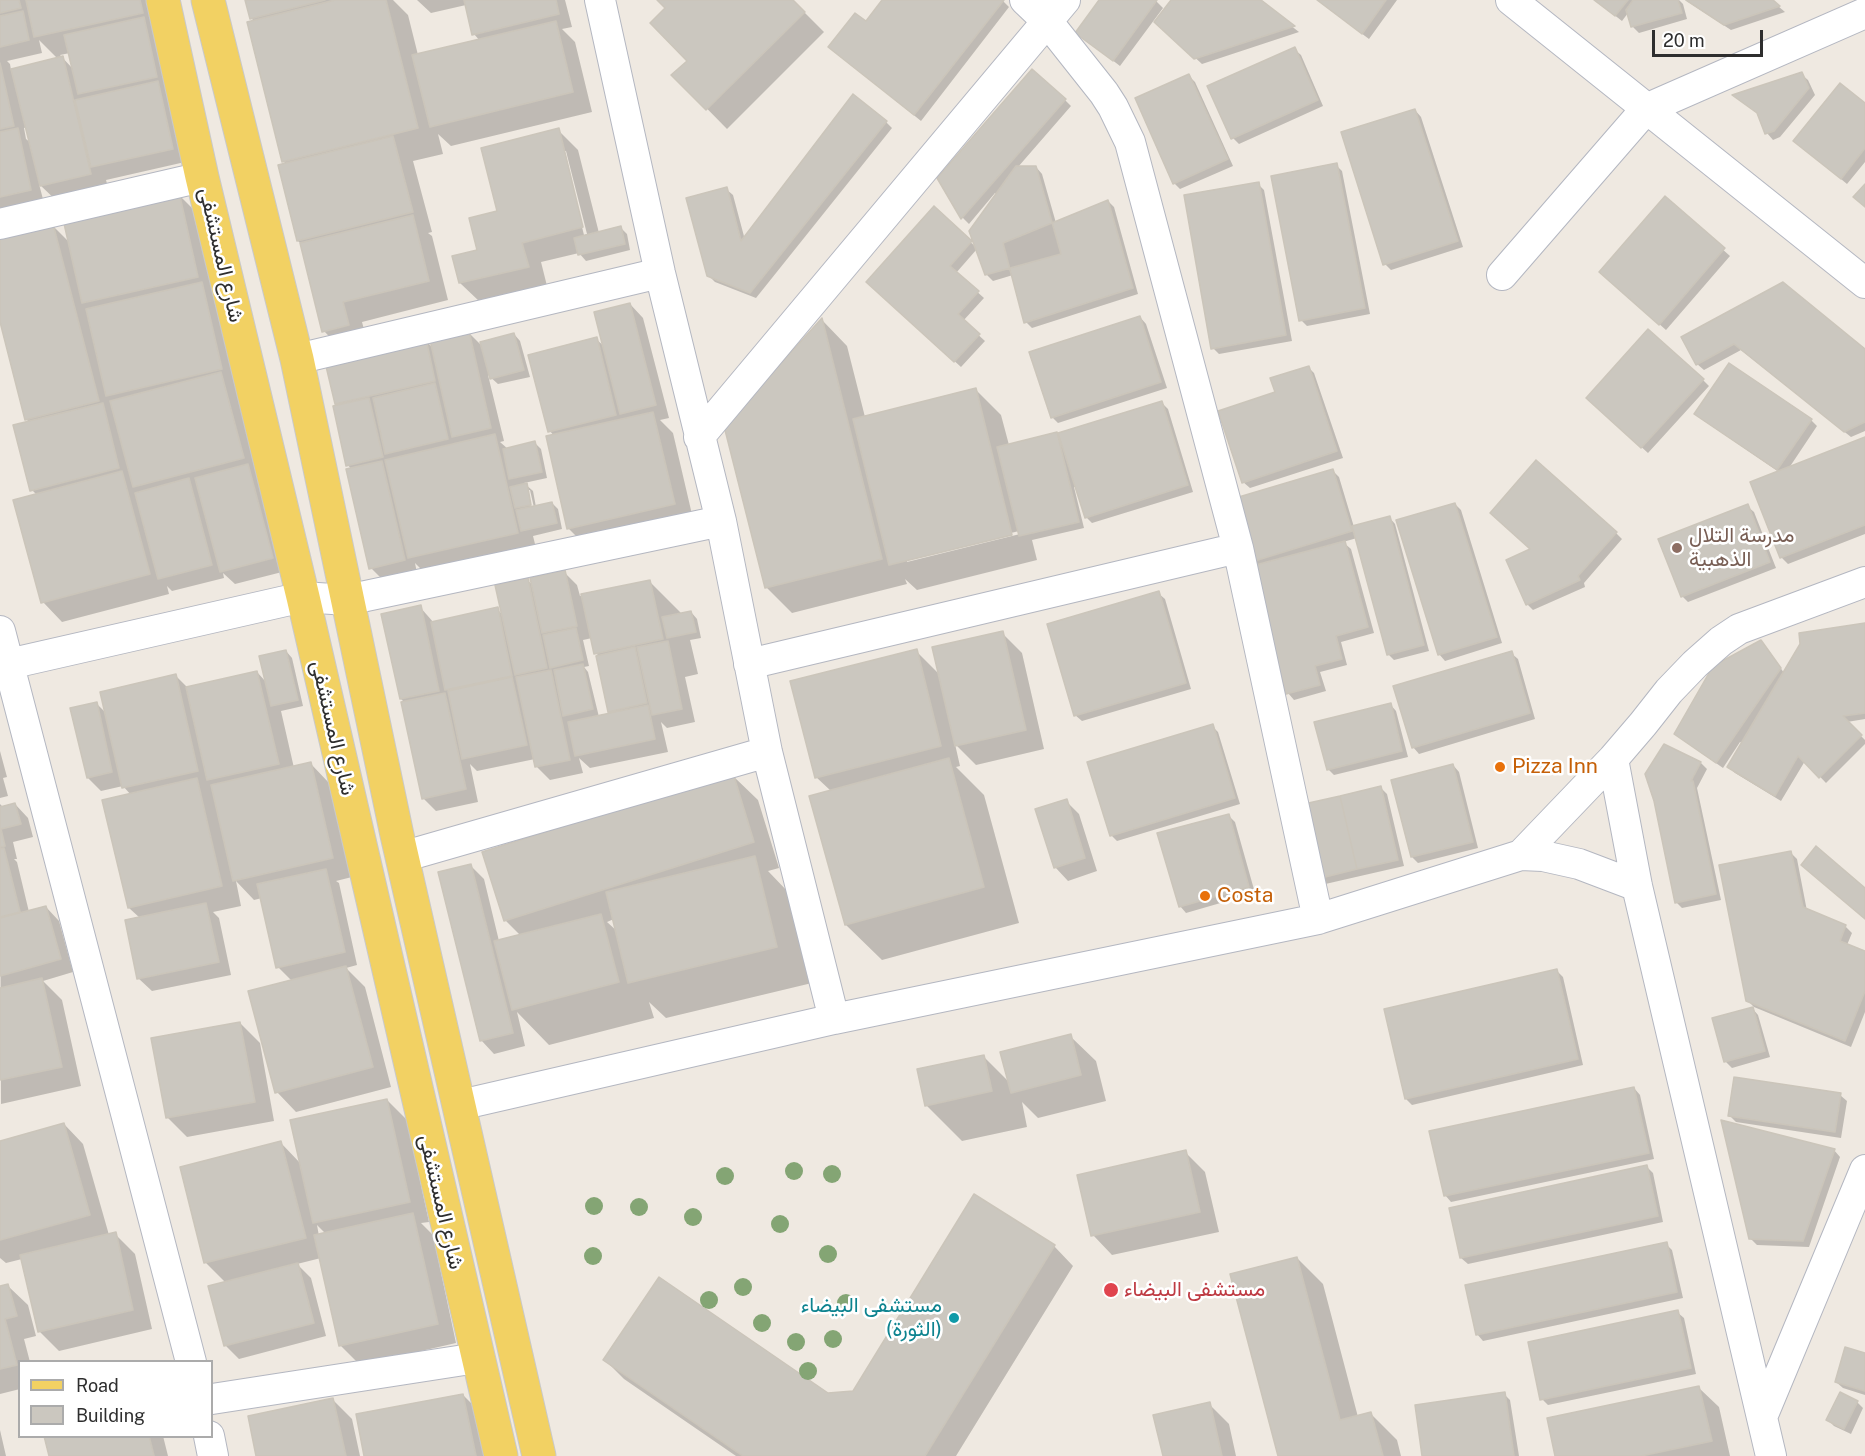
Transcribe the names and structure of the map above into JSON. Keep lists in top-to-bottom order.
{
  "streets": {
    "main road": ["شارع المستشفى"]
  },
  "places": [
    "مدرسة التلال الذهبية",
    "Pizza Inn",
    "Costa",
    "مستشفى البيضاء",
    "مستشفى البيضاء (الثورة)"
  ],
  "legend": ["Road", "Building"],
  "scale_bar": "20 m"
}
